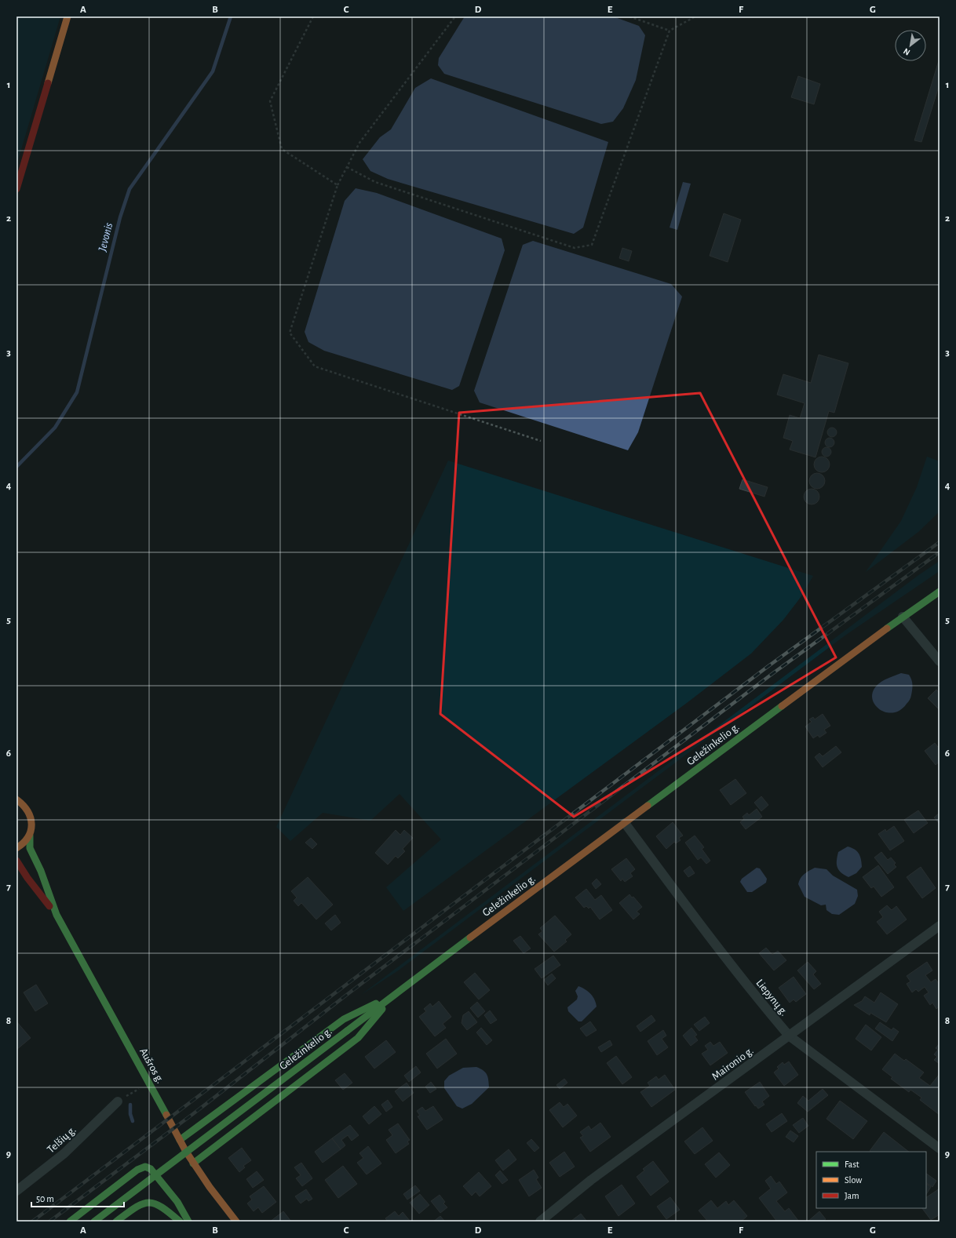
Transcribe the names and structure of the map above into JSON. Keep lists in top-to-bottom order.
{
  "streets": {
    "street": [
      "Geležinkelio g.",
      "Liepynų g.",
      "Maironio g.",
      "Aušros g.",
      "Telšių g."
    ]
  },
  "crossings": [
    ["Geležinkelio g.", "Liepynų g."],
    ["Liepynų g.", "Maironio g."]
  ],
  "water": ["Jevonis"],
  "legend": ["Fast", "Slow", "Jam"],
  "scale_bar": "50 m",
  "north": "bottom left",
  "grid": {
    "columns": [
      "A",
      "B",
      "C",
      "D",
      "E",
      "F",
      "G"
    ],
    "rows": [
      "1",
      "2",
      "3",
      "4",
      "5",
      "6",
      "7",
      "8",
      "9"
    ]
  }
}
